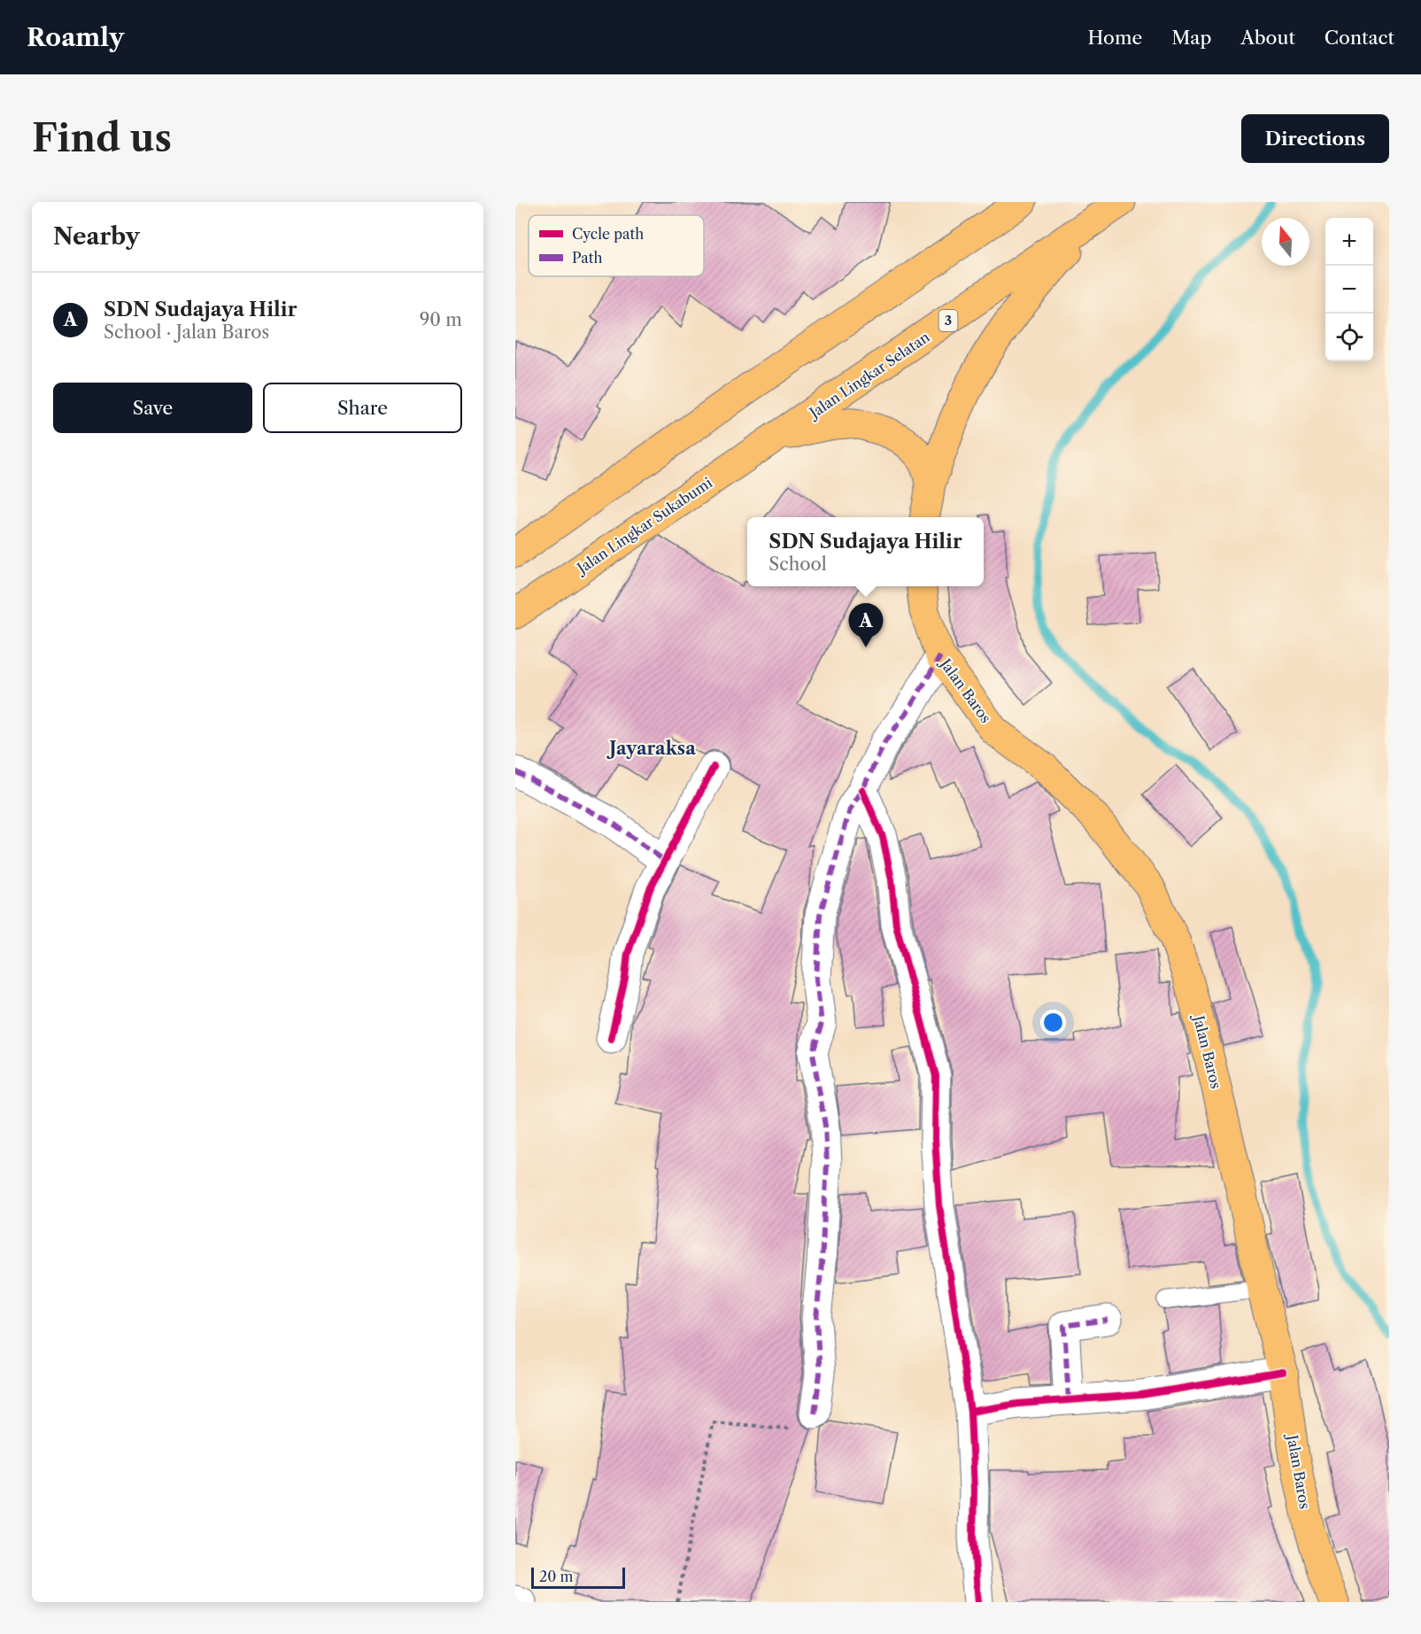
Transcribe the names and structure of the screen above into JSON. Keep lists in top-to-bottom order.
{
  "streets": {
    "main road": [
      "3",
      "Jalan Lingkar Selatan",
      "Jalan Lingkar Sukabumi",
      "Jalan Baros"
    ]
  },
  "crossings": [
    ["Jalan Lingkar Selatan", "Jalan Lingkar Sukabumi"]
  ],
  "districts": ["Jayaraksa"],
  "legend": ["Cycle path", "Path"],
  "scale_bar": "20 m",
  "north": "top",
  "page": {
    "header": "Roamly",
    "nav": [
      "Home",
      "Map",
      "About",
      "Contact"
    ],
    "buttons": [
      "Directions",
      ["Save", "Share"]
    ],
    "title": "Find us",
    "heading": "Nearby",
    "map_buttons": ["+", "−"],
    "list": [
      {
        "mark": "A",
        "name": "SDN Sudajaya Hilir",
        "note": "School · Jalan Baros",
        "value": "90 m"
      }
    ],
    "popup": ["SDN Sudajaya Hilir", "School"],
    "pins": "A",
    "scale": "20 m"
  }
}
